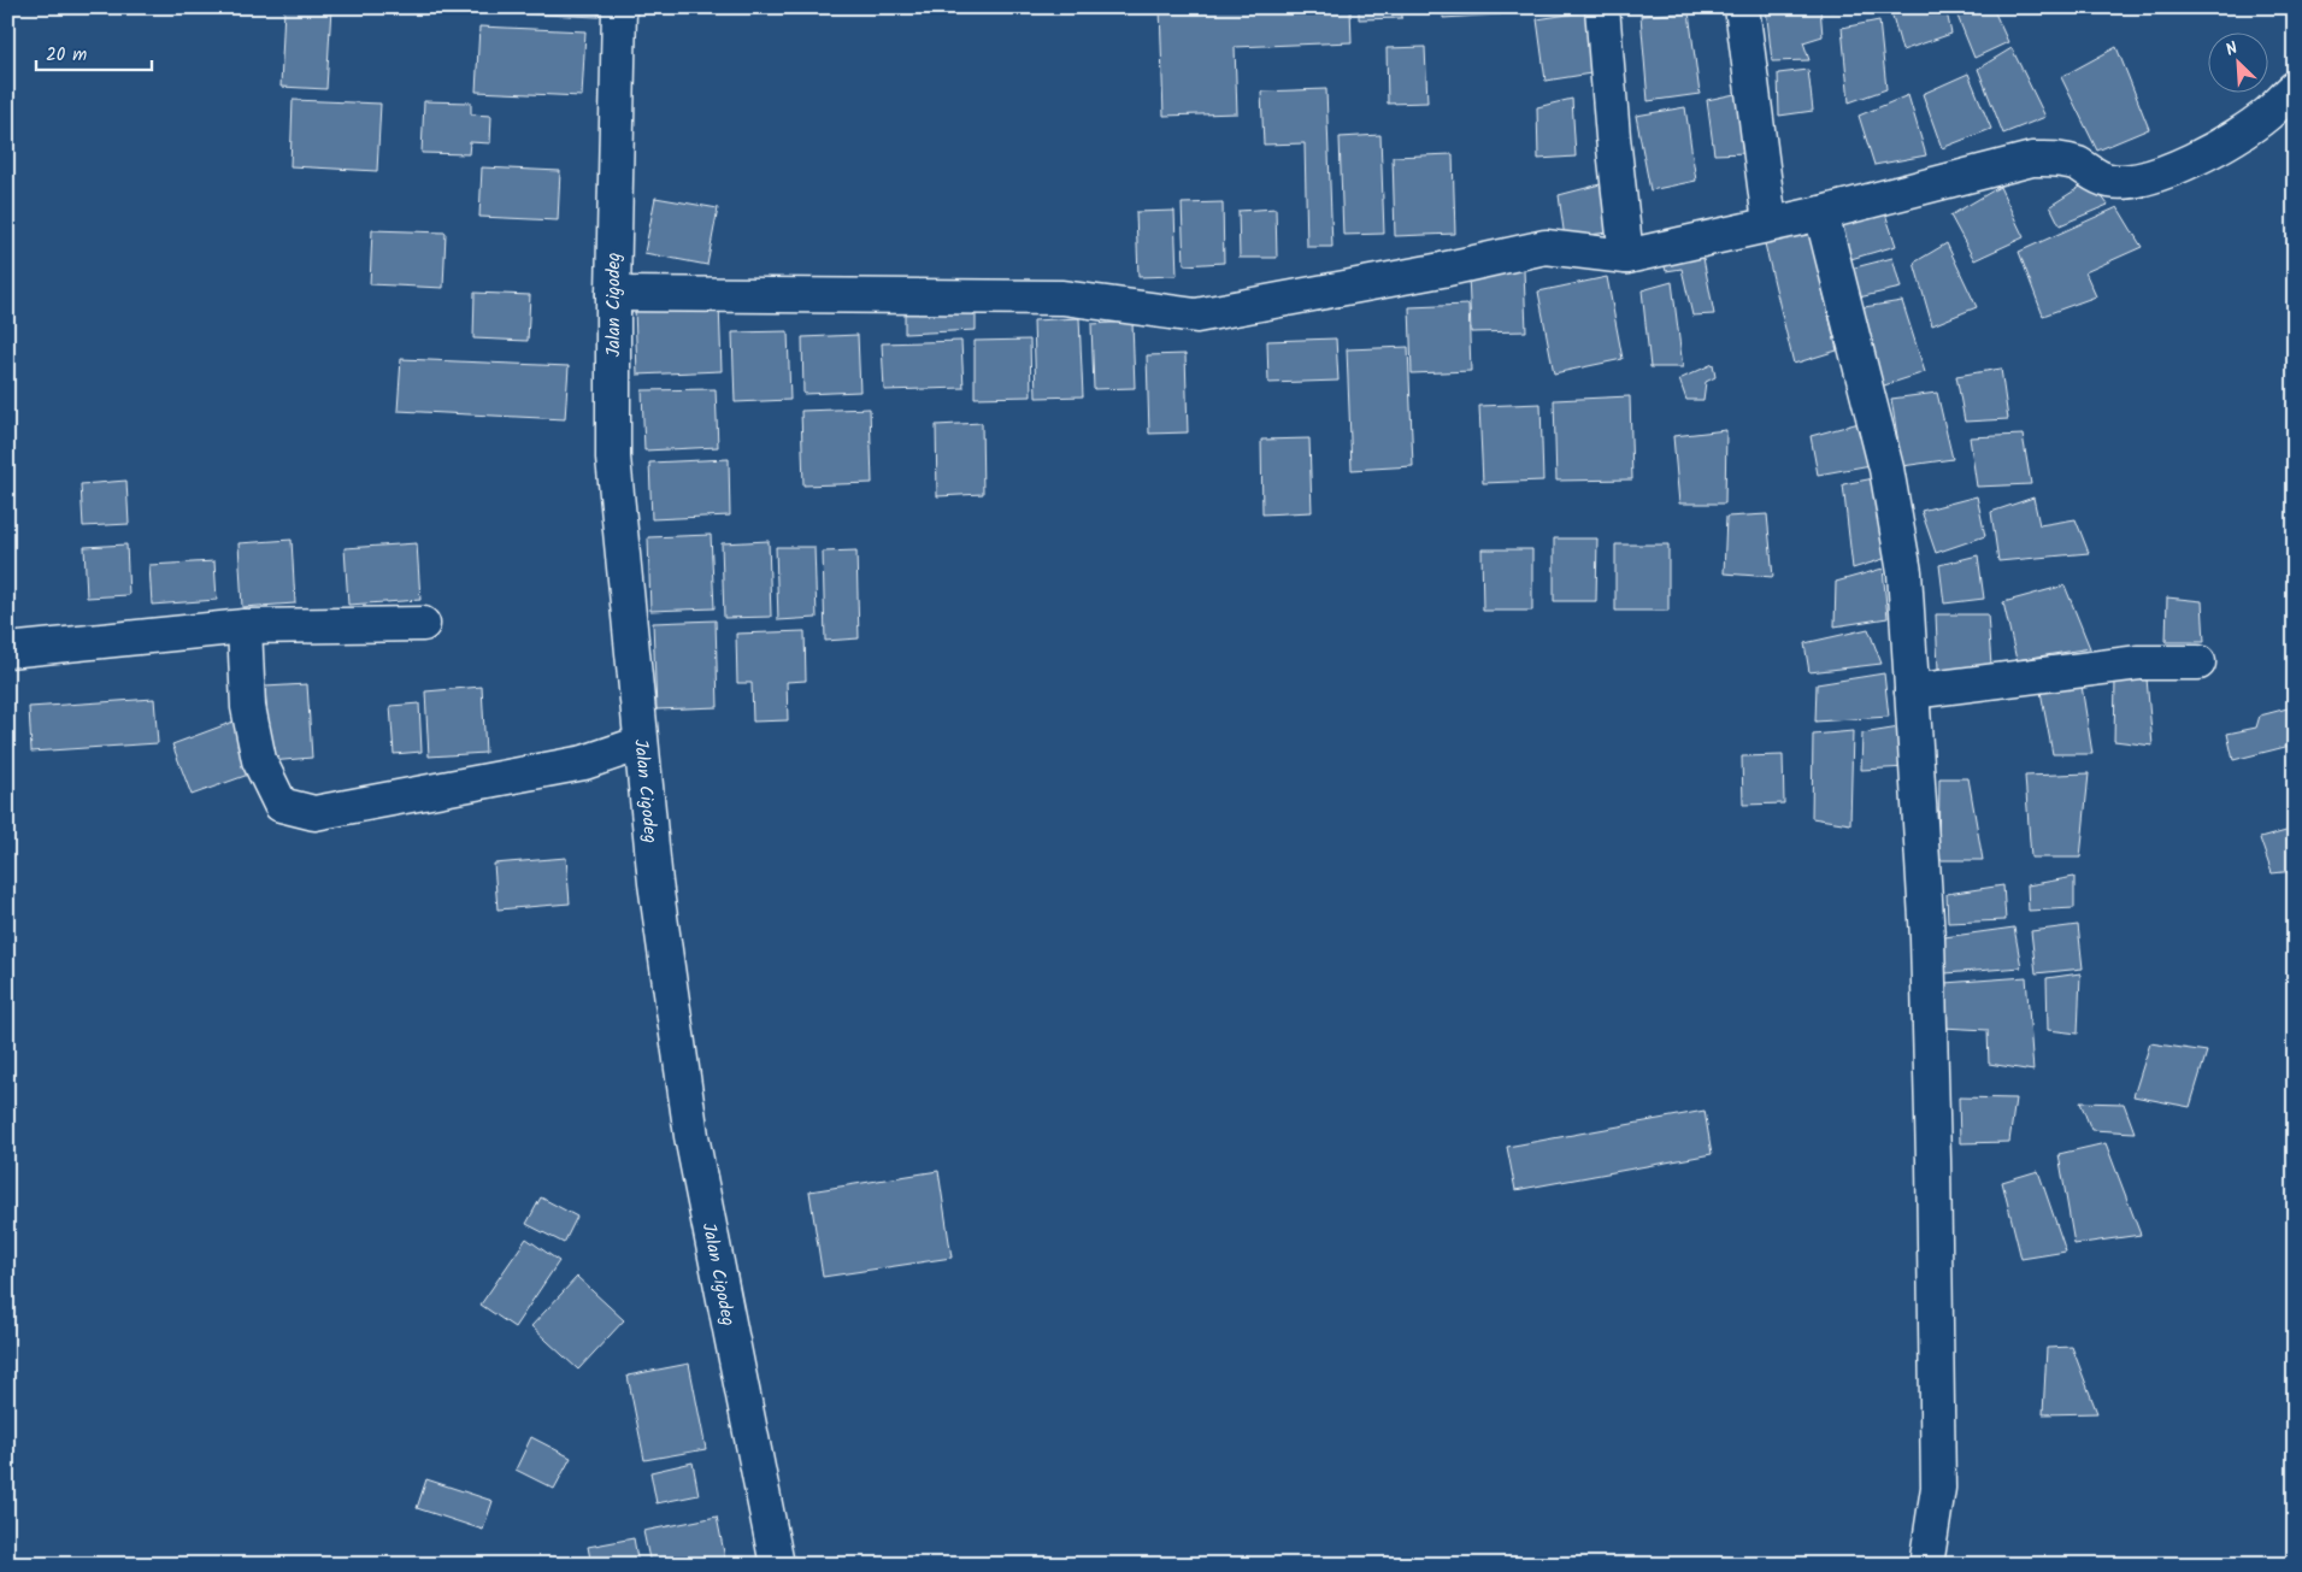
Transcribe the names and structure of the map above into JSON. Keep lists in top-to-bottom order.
{
  "streets": {
    "street": ["Jalan Cigodeg"]
  },
  "scale_bar": "20 m",
  "north": "top left"
}
